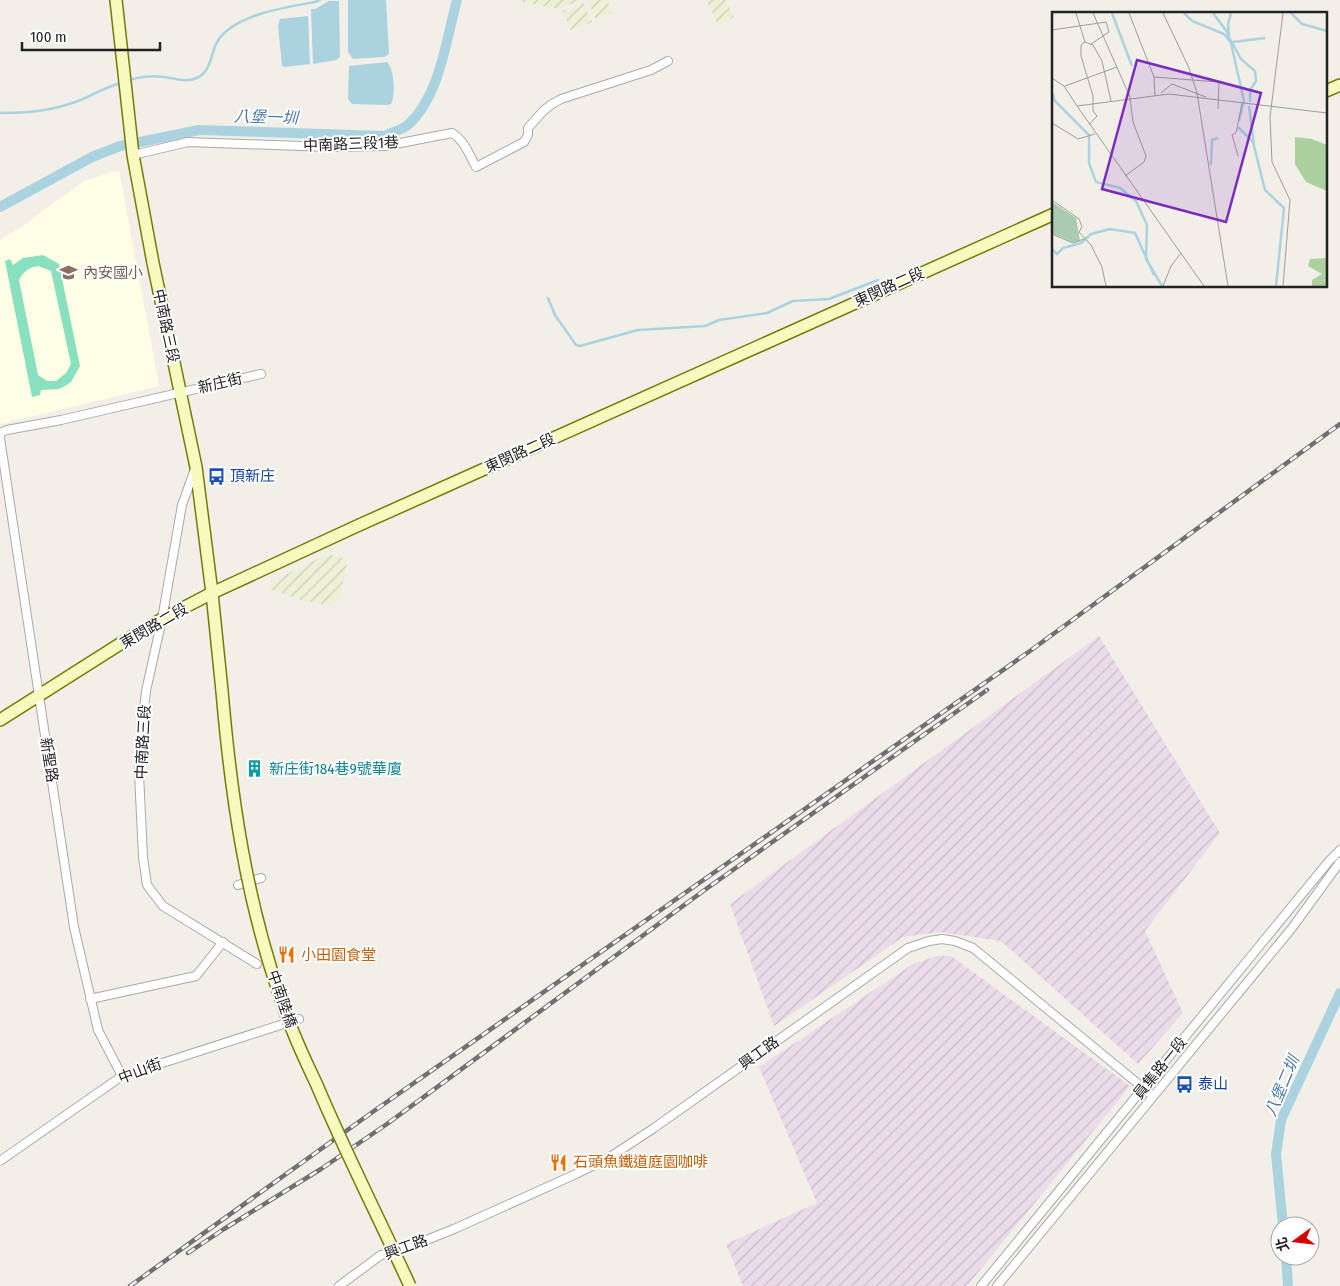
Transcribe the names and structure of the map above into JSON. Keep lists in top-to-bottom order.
{
  "streets": {
    "main road": ["東閔路二段", "中南路三段", "中南陸橋"],
    "street": [
      "中南路三段1巷",
      "新庄街",
      "新聖路",
      "興工路",
      "員集路一段",
      "中山街"
    ]
  },
  "crossings": [
    ["中南路三段1巷", "中南路三段"],
    ["東閔路二段", "中南路三段"],
    ["東閔路二段", "新聖路"],
    ["中南路三段", "新庄街"],
    ["中南路三段", "中南陸橋"],
    ["新聖路", "中山街"],
    ["興工路", "員集路一段"]
  ],
  "water": ["八堡一圳", "八堡二圳"],
  "places": {
    "school or university": ["內安國小"],
    "bus stop": ["頂新庄", "泰山"],
    "building": ["新庄街184巷9號華廈"],
    "restaurant": ["小田園食堂", "石頭魚鐵道庭園咖啡"]
  },
  "scale_bar": "100 m",
  "north": "left"
}
